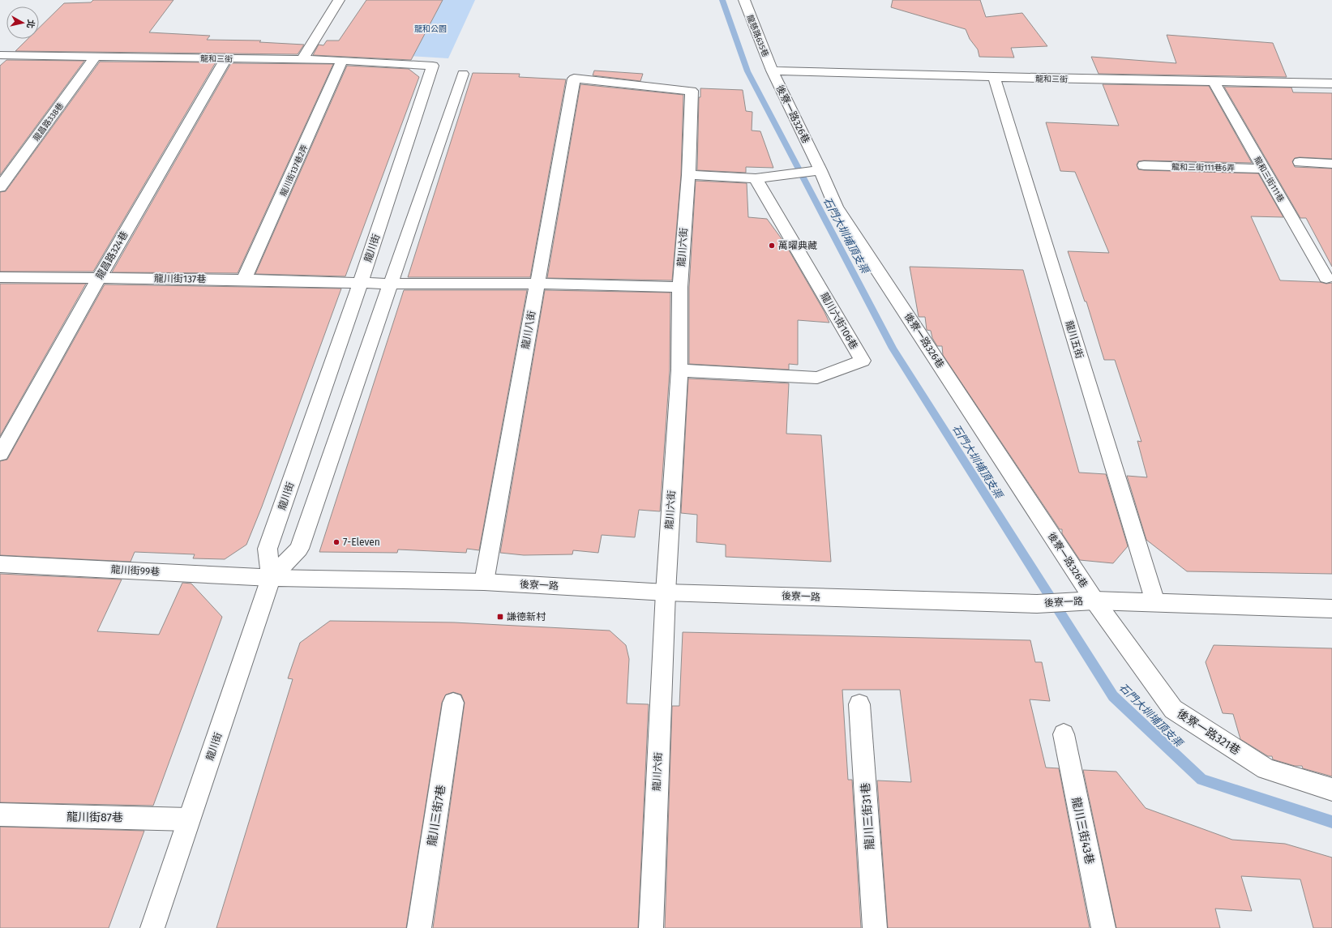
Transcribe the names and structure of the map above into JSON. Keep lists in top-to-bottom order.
{
  "streets": {
    "street": [
      "龍慈路635巷",
      "龍和三街",
      "後寮一路326巷",
      "龍昌路338巷",
      "龍和三街111巷6弄",
      "龍川街137巷2弄",
      "龍和三街111巷",
      "龍川六街",
      "龍川街",
      "龍昌路324巷",
      "龍川街137巷",
      "龍川六街106巷",
      "龍川八街",
      "龍川五街",
      "龍川街99巷",
      "後寮一路",
      "後寮一路321巷",
      "龍川三街7巷",
      "龍川三街31巷",
      "龍川街87巷",
      "龍川三街43巷"
    ]
  },
  "crossings": [
    ["龍慈路635巷", "龍和三街"],
    ["龍慈路635巷", "後寮一路326巷"],
    ["龍和三街", "後寮一路326巷"],
    ["龍和三街", "龍昌路338巷"],
    ["龍和三街", "龍川街137巷2弄"],
    ["龍和三街", "龍和三街111巷"],
    ["龍和三街", "龍川街"],
    ["龍和三街", "龍昌路324巷"],
    ["龍和三街", "龍川五街"],
    ["後寮一路326巷", "後寮一路"],
    ["後寮一路326巷", "後寮一路321巷"],
    ["龍和三街111巷6弄", "龍和三街111巷"],
    ["龍川街137巷2弄", "龍川街137巷"],
    ["龍川六街", "龍川街137巷"],
    ["龍川六街", "龍川六街106巷"],
    ["龍川六街", "龍川八街"],
    ["龍川六街", "後寮一路"],
    ["龍川街", "龍川街137巷"],
    ["龍川街", "龍川街99巷"],
    ["龍川街", "後寮一路"],
    ["龍川街", "龍川街87巷"],
    ["龍昌路324巷", "龍川街137巷"],
    ["龍川街137巷", "龍川八街"],
    ["龍川八街", "後寮一路"],
    ["龍川五街", "後寮一路"],
    ["龍川街99巷", "後寮一路"],
    ["後寮一路", "後寮一路321巷"]
  ],
  "water": ["石門大圳埔頂支渠"],
  "parks": ["龍和公園"],
  "places": {
    "other": ["萬曜典藏", "7-Eleven"],
    "transit": ["謙德新村"]
  },
  "north": "right"
}
